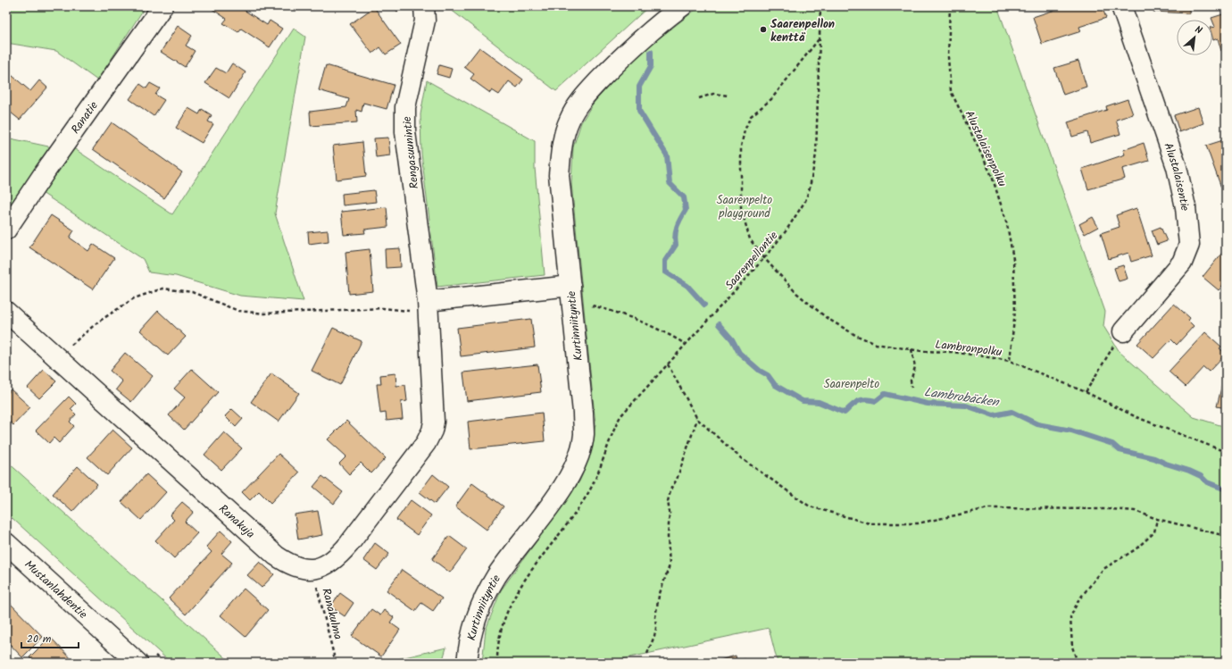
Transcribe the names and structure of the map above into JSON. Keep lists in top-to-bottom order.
{
  "streets": {
    "street": [
      "Ranatie",
      "Rengasuunintie",
      "Alustalaisentie",
      "Kurtinniityntie",
      "Ranakuja",
      "Mustanlahdentie"
    ],
    "path": [
      "Alustalaisenpolku",
      "Saarenpellontie",
      "Lambronpolku",
      "Ranakulma"
    ]
  },
  "crossings": [
    ["Alustalaisenpolku", "Lambronpolku"],
    ["Rengasuunintie", "Ranakuja"],
    ["Saarenpellontie", "Lambronpolku"],
    ["Ranakuja", "Ranakulma"]
  ],
  "water": ["Lambrobäcken"],
  "parks": ["Saarenpelto playground", "Saarenpelto"],
  "places": ["Saarenpellon kenttä"],
  "scale_bar": "20 m",
  "north": "top right"
}
